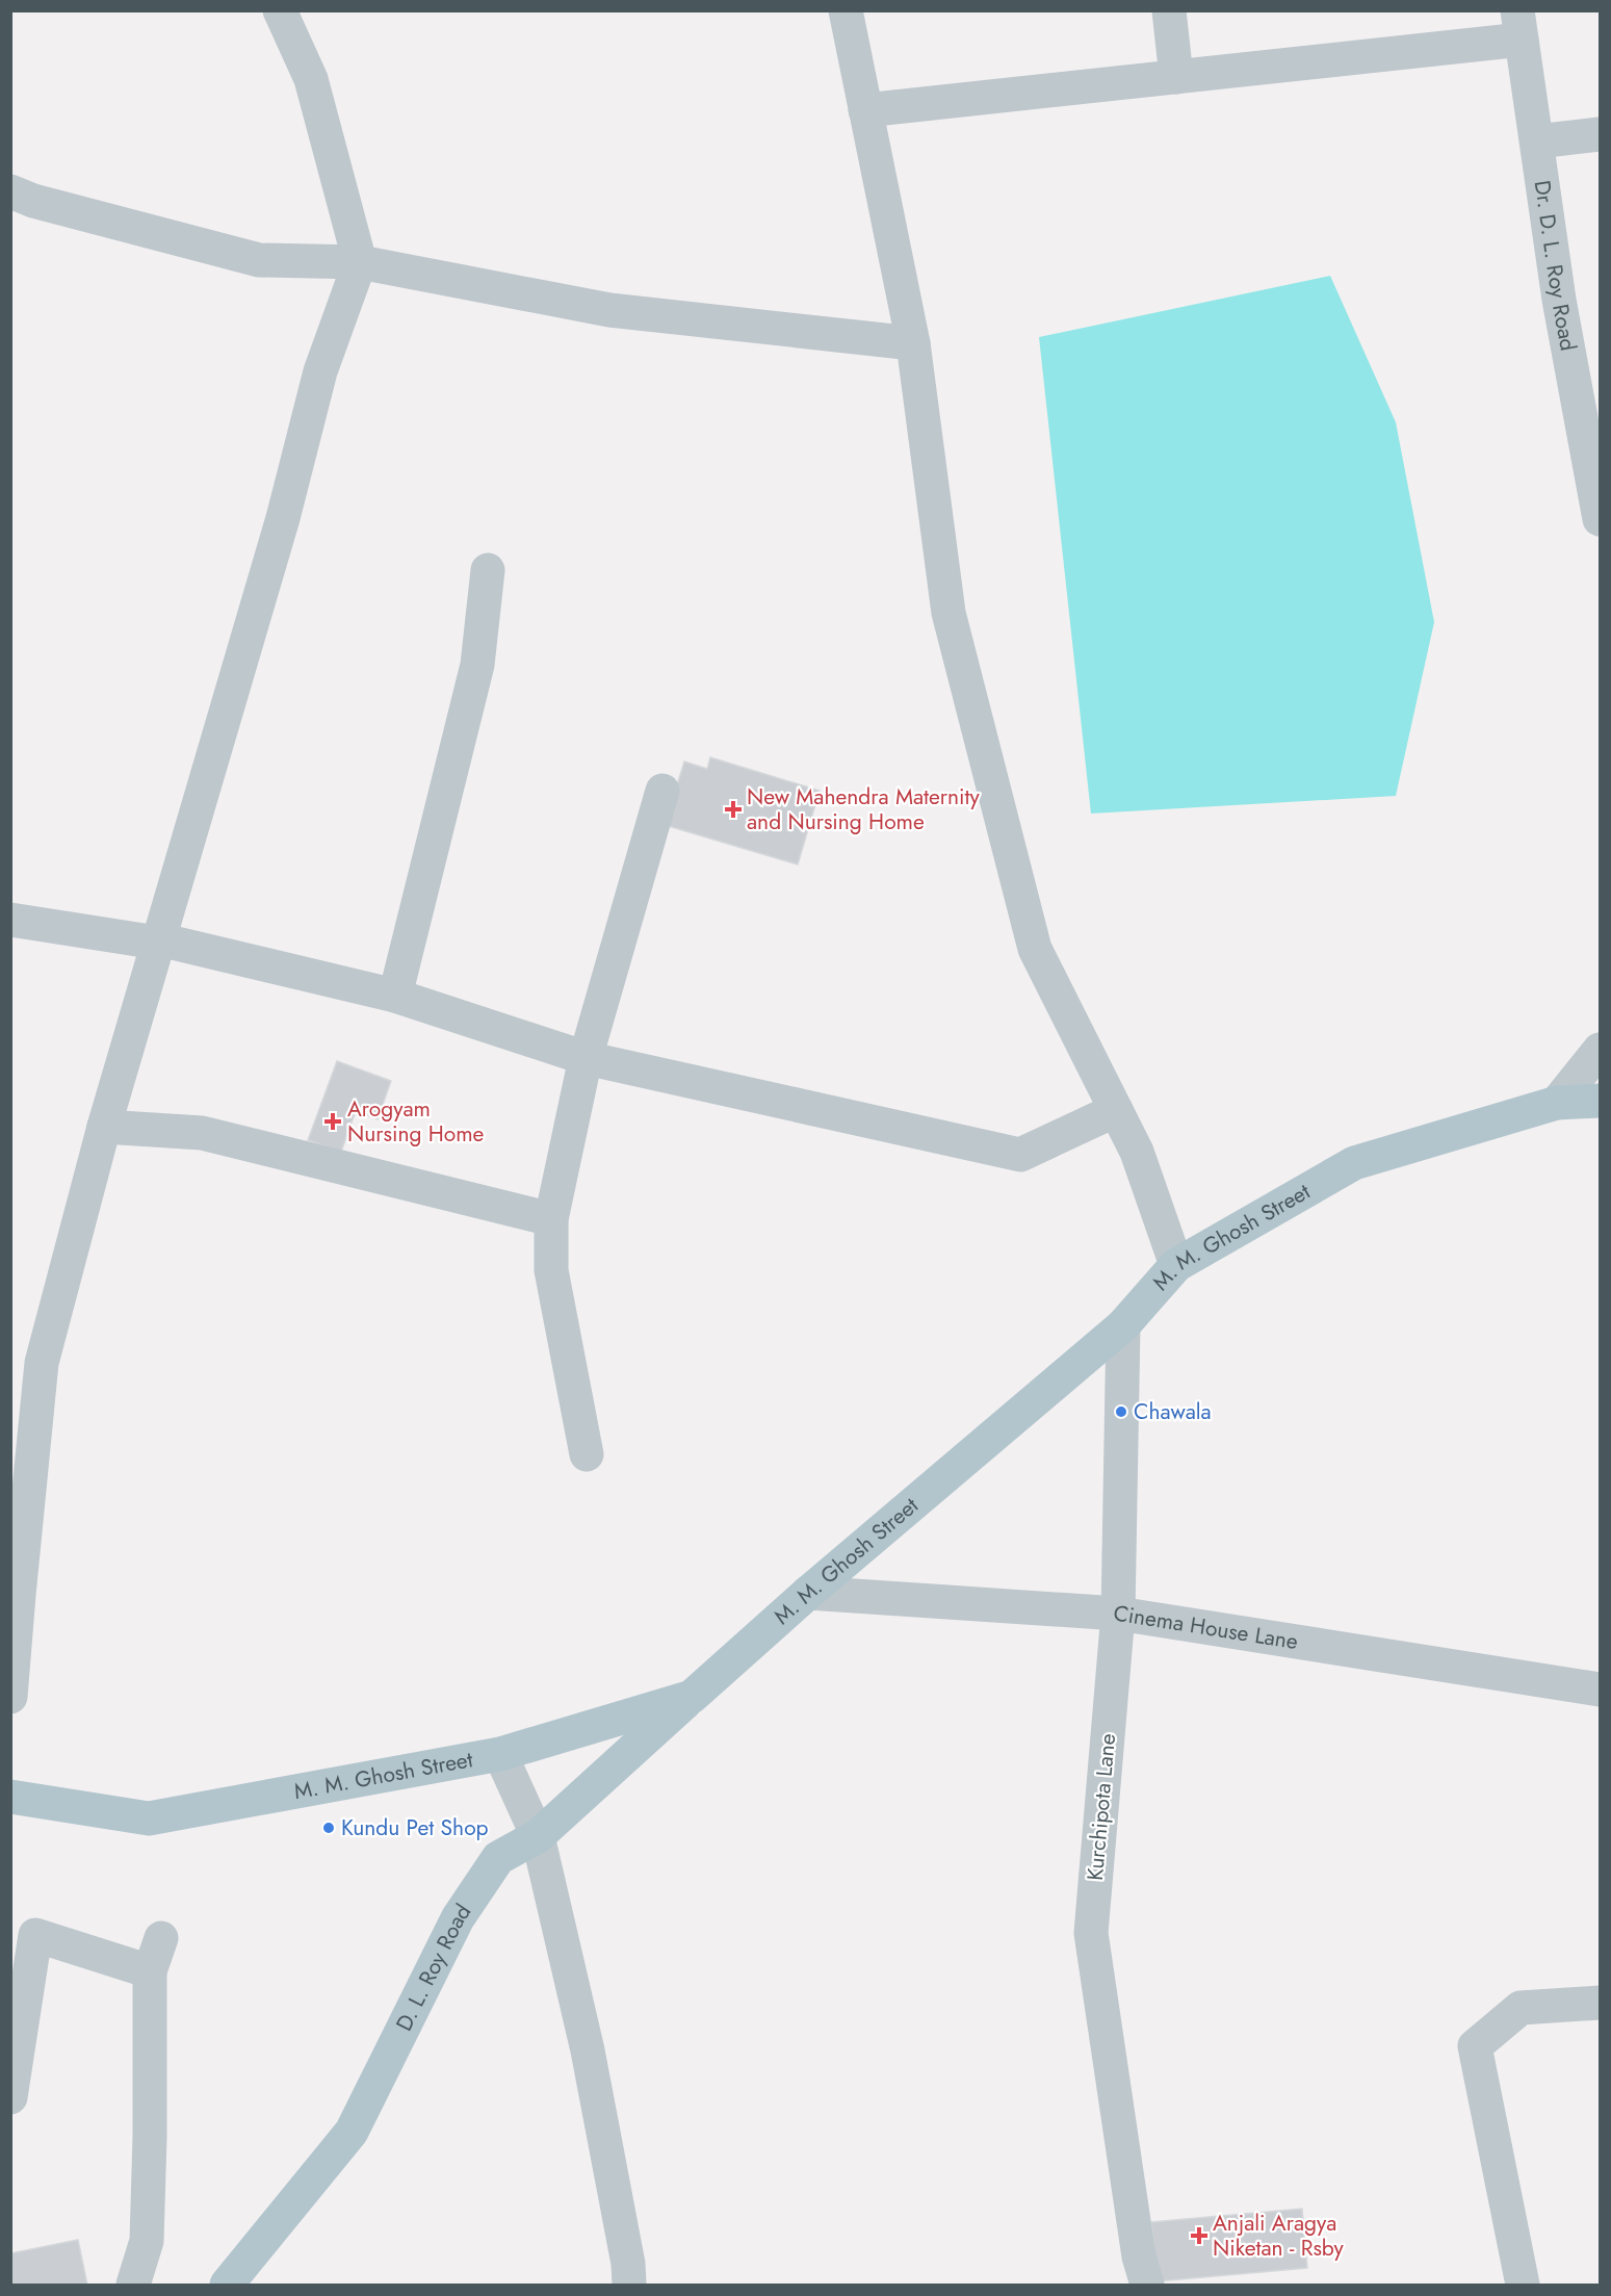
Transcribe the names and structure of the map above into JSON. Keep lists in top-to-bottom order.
{
  "streets": {
    "main road": ["M. M. Ghosh Street", "D. L. Roy Road"],
    "street": ["Dr. D. L. Roy Road", "Cinema House Lane", "Kurchipota Lane"]
  },
  "crossings": [
    ["M. M. Ghosh Street", "Cinema House Lane"],
    ["M. M. Ghosh Street", "Kurchipota Lane"],
    ["M. M. Ghosh Street", "D. L. Roy Road"],
    ["Cinema House Lane", "Kurchipota Lane"]
  ],
  "places": {
    "health": ["New Mahendra Maternity and Nursing Home", "Arogyam Nursing Home", "Anjali Aragya Niketan - Rsby"],
    "other": ["Chawala", "Kundu Pet Shop"]
  }
}
